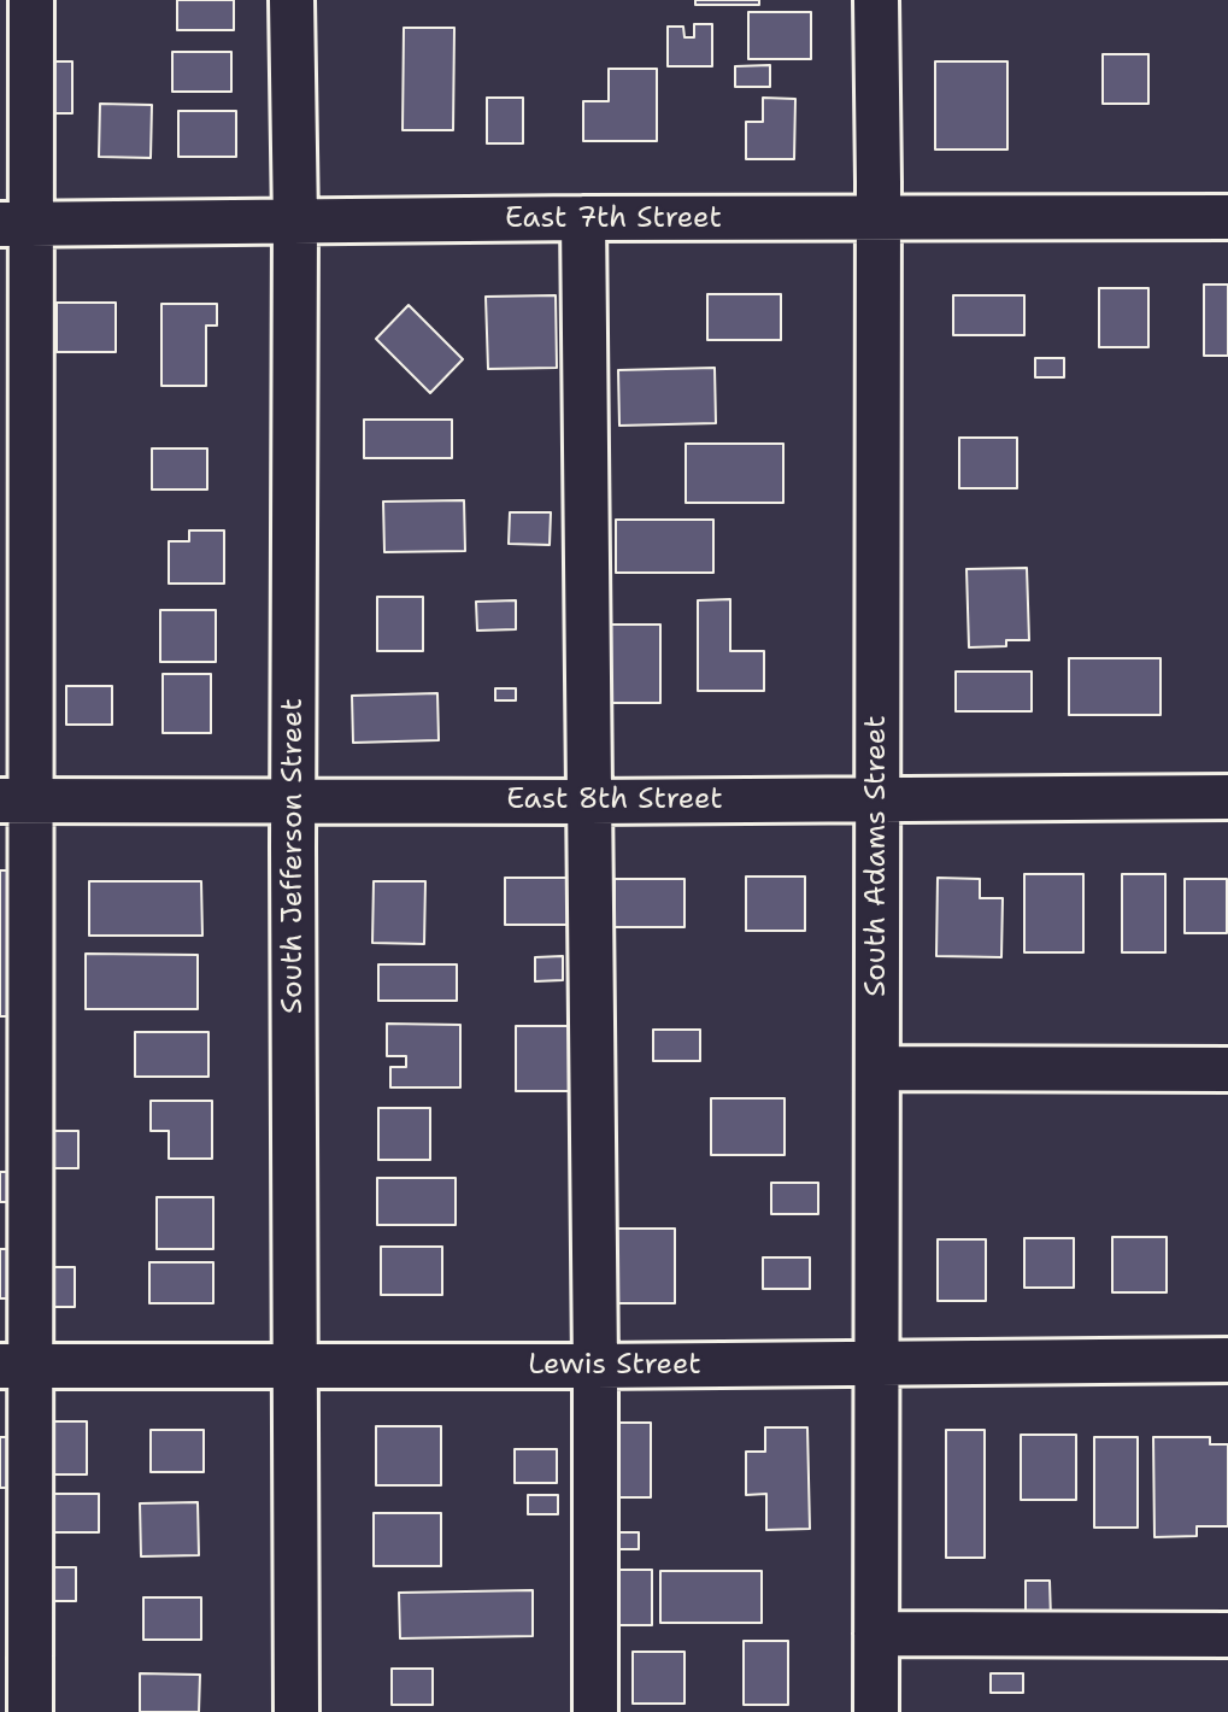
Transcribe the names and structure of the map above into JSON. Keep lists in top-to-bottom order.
{
  "streets": {
    "street": [
      "East 7th Street",
      "East 8th Street",
      "South Jefferson Street",
      "South Adams Street",
      "Lewis Street"
    ]
  },
  "crossings": [
    ["East 7th Street", "South Jefferson Street"],
    ["East 7th Street", "South Adams Street"],
    ["East 8th Street", "South Jefferson Street"],
    ["East 8th Street", "South Adams Street"],
    ["South Jefferson Street", "Lewis Street"],
    ["South Adams Street", "Lewis Street"]
  ]
}
